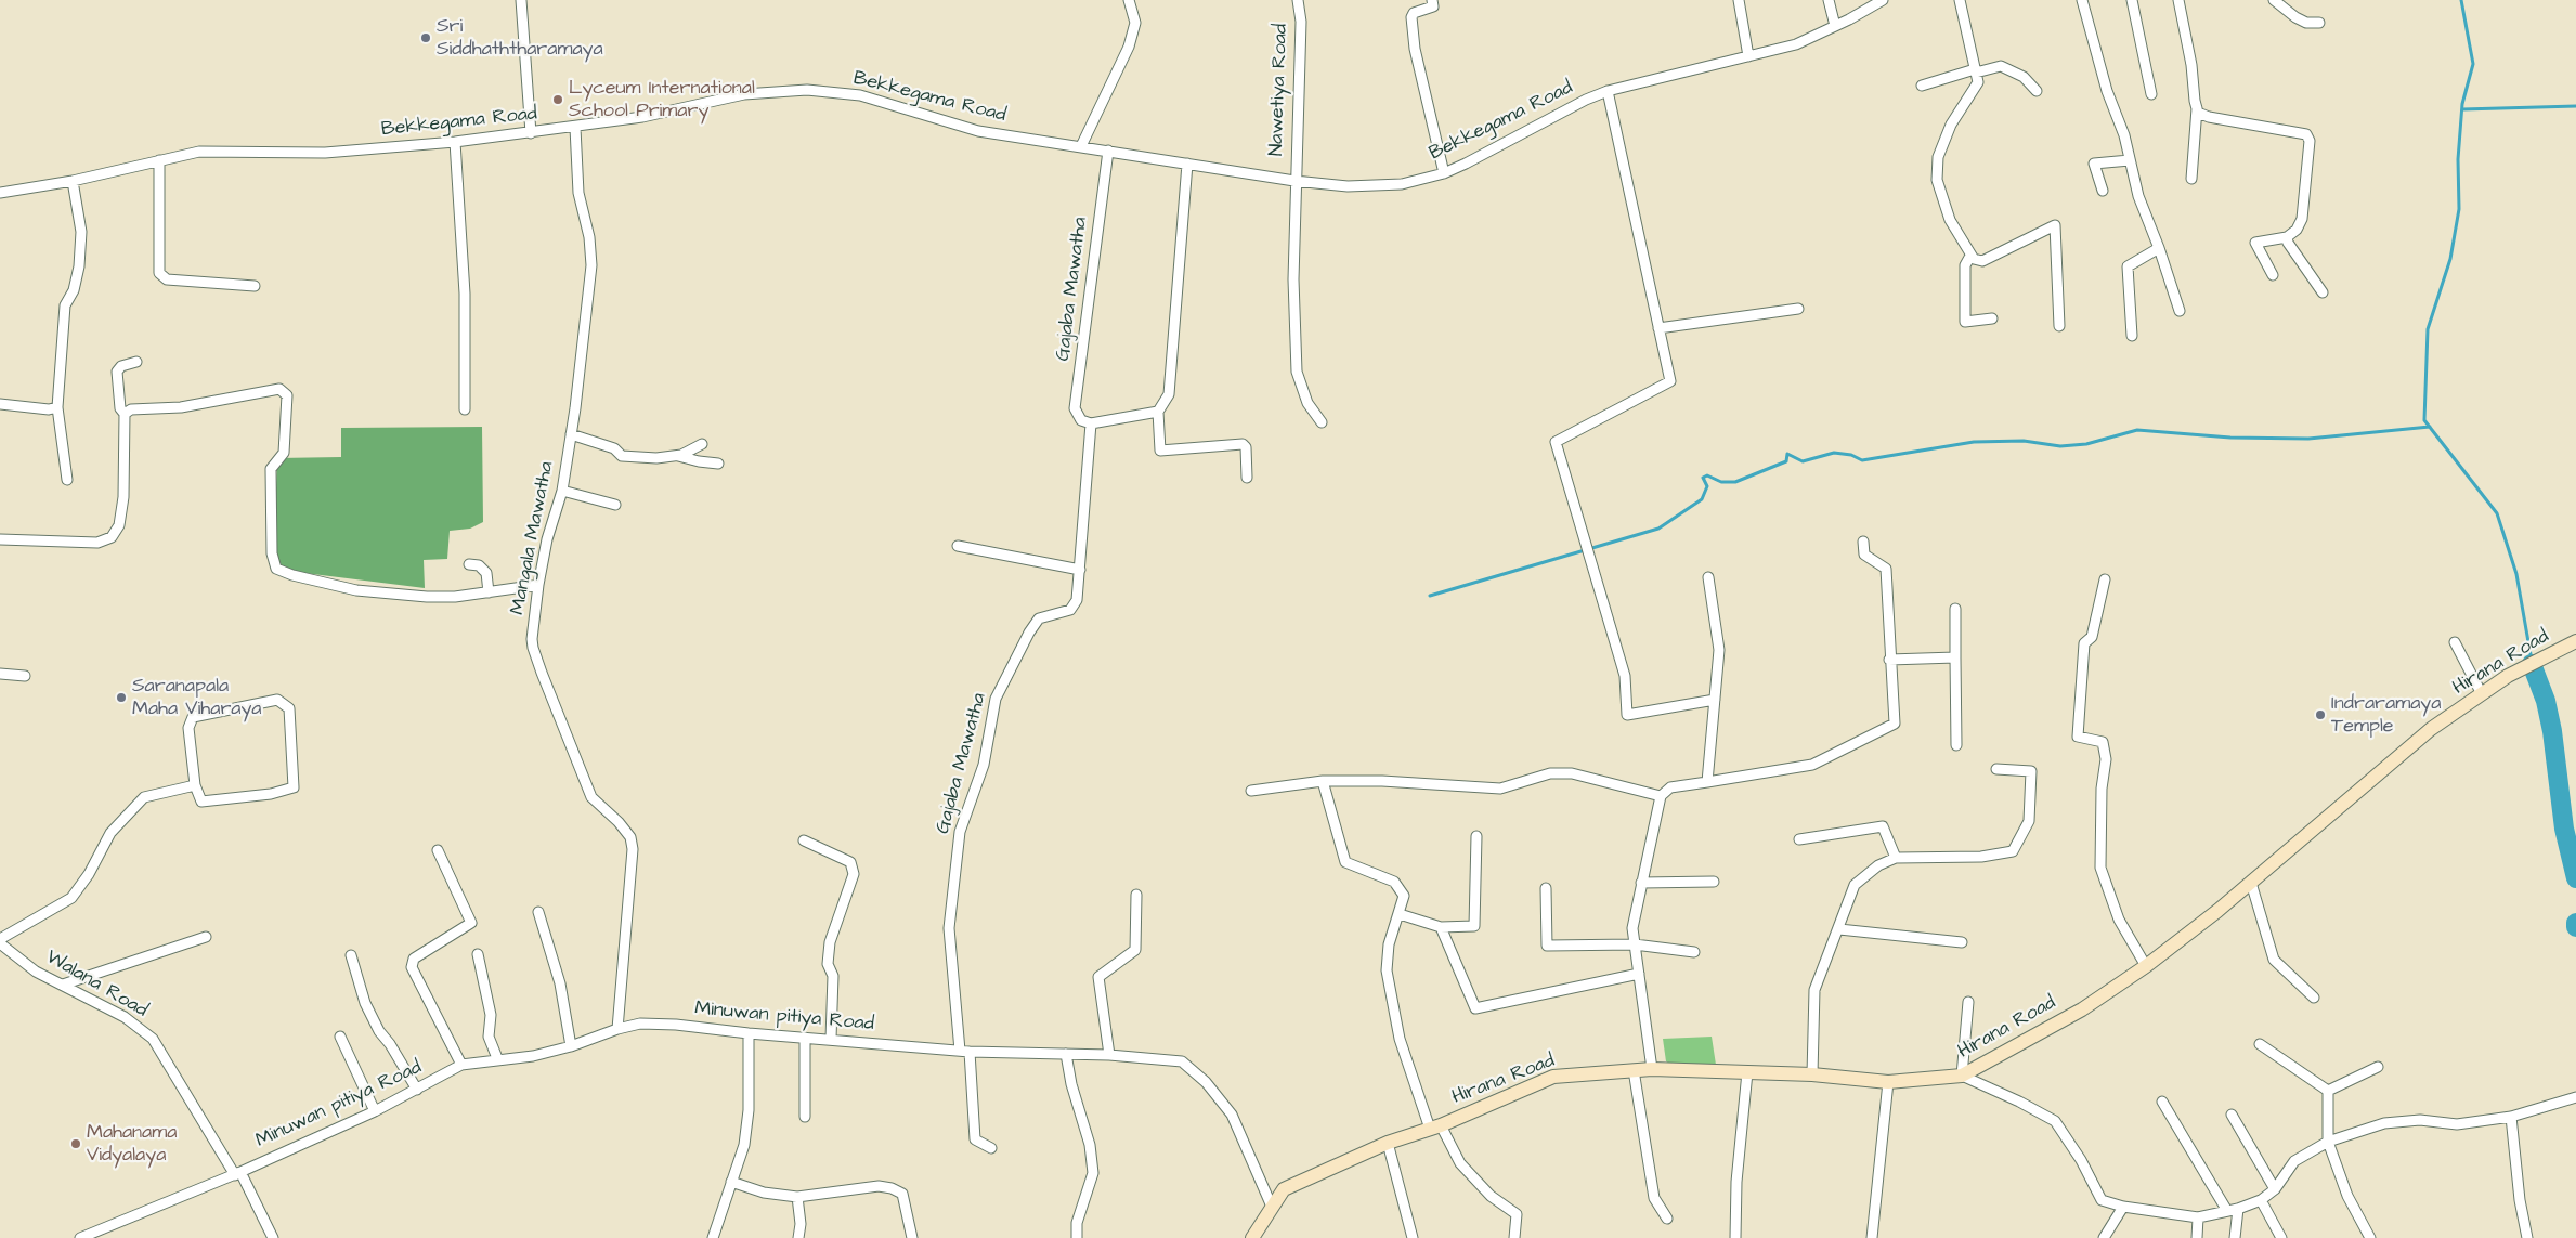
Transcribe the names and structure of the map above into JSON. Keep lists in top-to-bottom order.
{
  "streets": {
    "street": [
      "Nawetiya Road",
      "Bekkegama Road",
      "Gajaba Mawatha",
      "Mangala Mawatha",
      "Hirana Road",
      "Walana Road",
      "Minuwan pitiya Road"
    ]
  },
  "crossings": [
    ["Nawetiya Road", "Bekkegama Road"],
    ["Bekkegama Road", "Gajaba Mawatha"],
    ["Bekkegama Road", "Mangala Mawatha"],
    ["Gajaba Mawatha", "Minuwan pitiya Road"],
    ["Mangala Mawatha", "Minuwan pitiya Road"],
    ["Hirana Road", "Minuwan pitiya Road"],
    ["Walana Road", "Minuwan pitiya Road"]
  ],
  "places": [
    "Sri Siddhaththaramaya",
    "Lyceum International School Primary",
    "Saranapala Maha Viharaya",
    "Indraramaya Temple",
    "Mahanama Vidyalaya"
  ]
}
